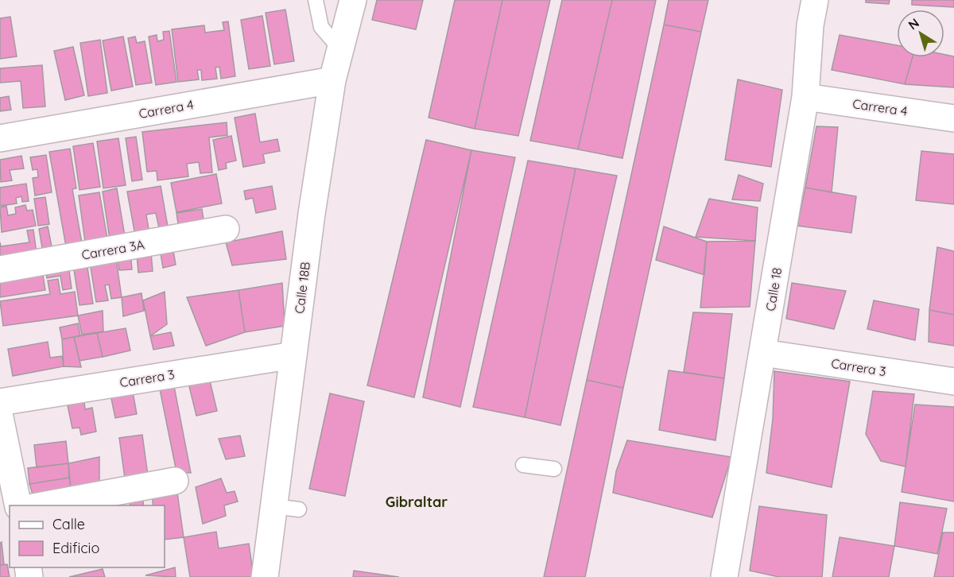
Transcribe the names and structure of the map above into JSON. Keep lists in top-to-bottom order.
{
  "streets": {
    "street": [
      "Carrera 4",
      "Carrera 3A",
      "Calle 18B",
      "Calle 18",
      "Carrera 3"
    ]
  },
  "crossings": [
    ["Carrera 4", "Calle 18B"],
    ["Carrera 4", "Calle 18"],
    ["Calle 18B", "Carrera 3"],
    ["Calle 18", "Carrera 3"]
  ],
  "districts": ["Gibraltar"],
  "legend": ["Calle", "Edificio"],
  "north": "top left"
}
